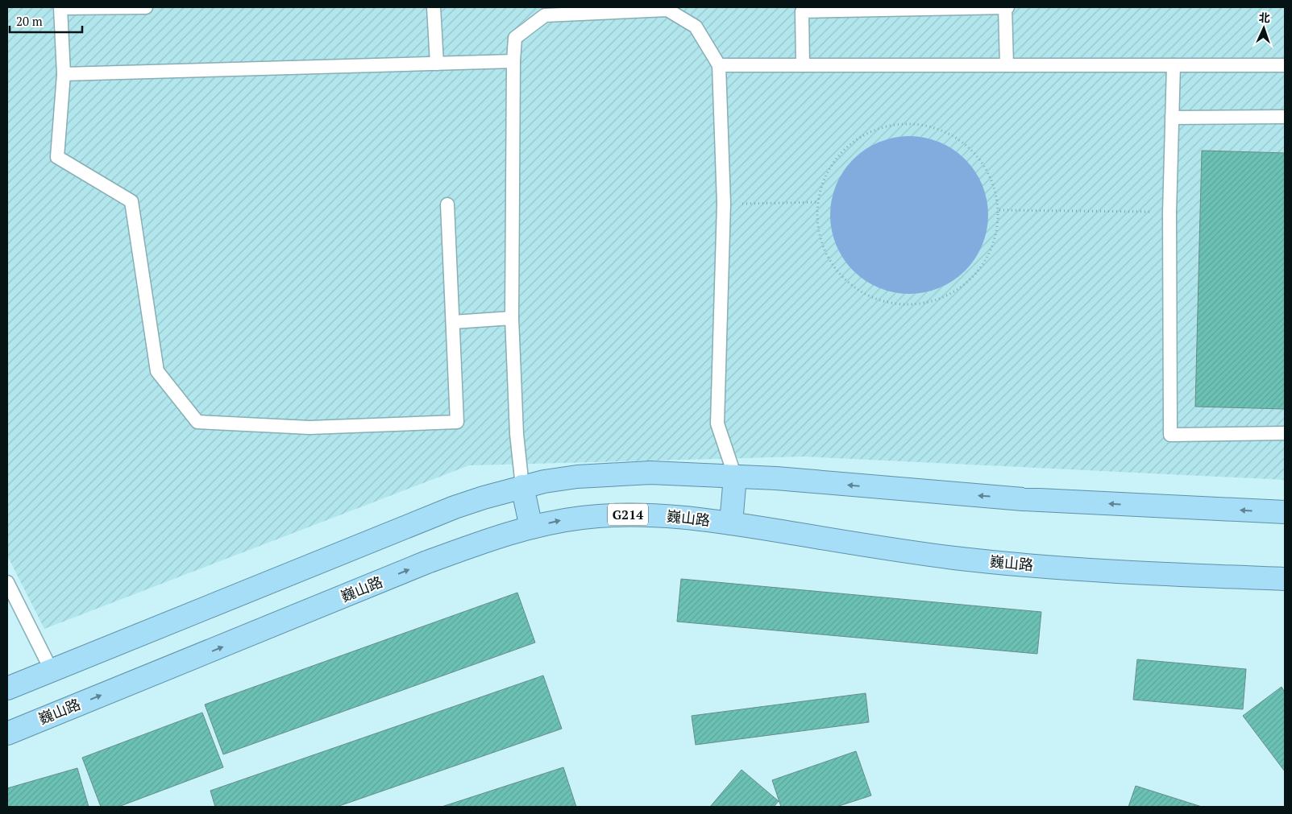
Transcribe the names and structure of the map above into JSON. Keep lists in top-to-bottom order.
{
  "streets": {
    "highway": ["G214", "巍山路"]
  },
  "scale_bar": "20 m",
  "north": "top"
}
